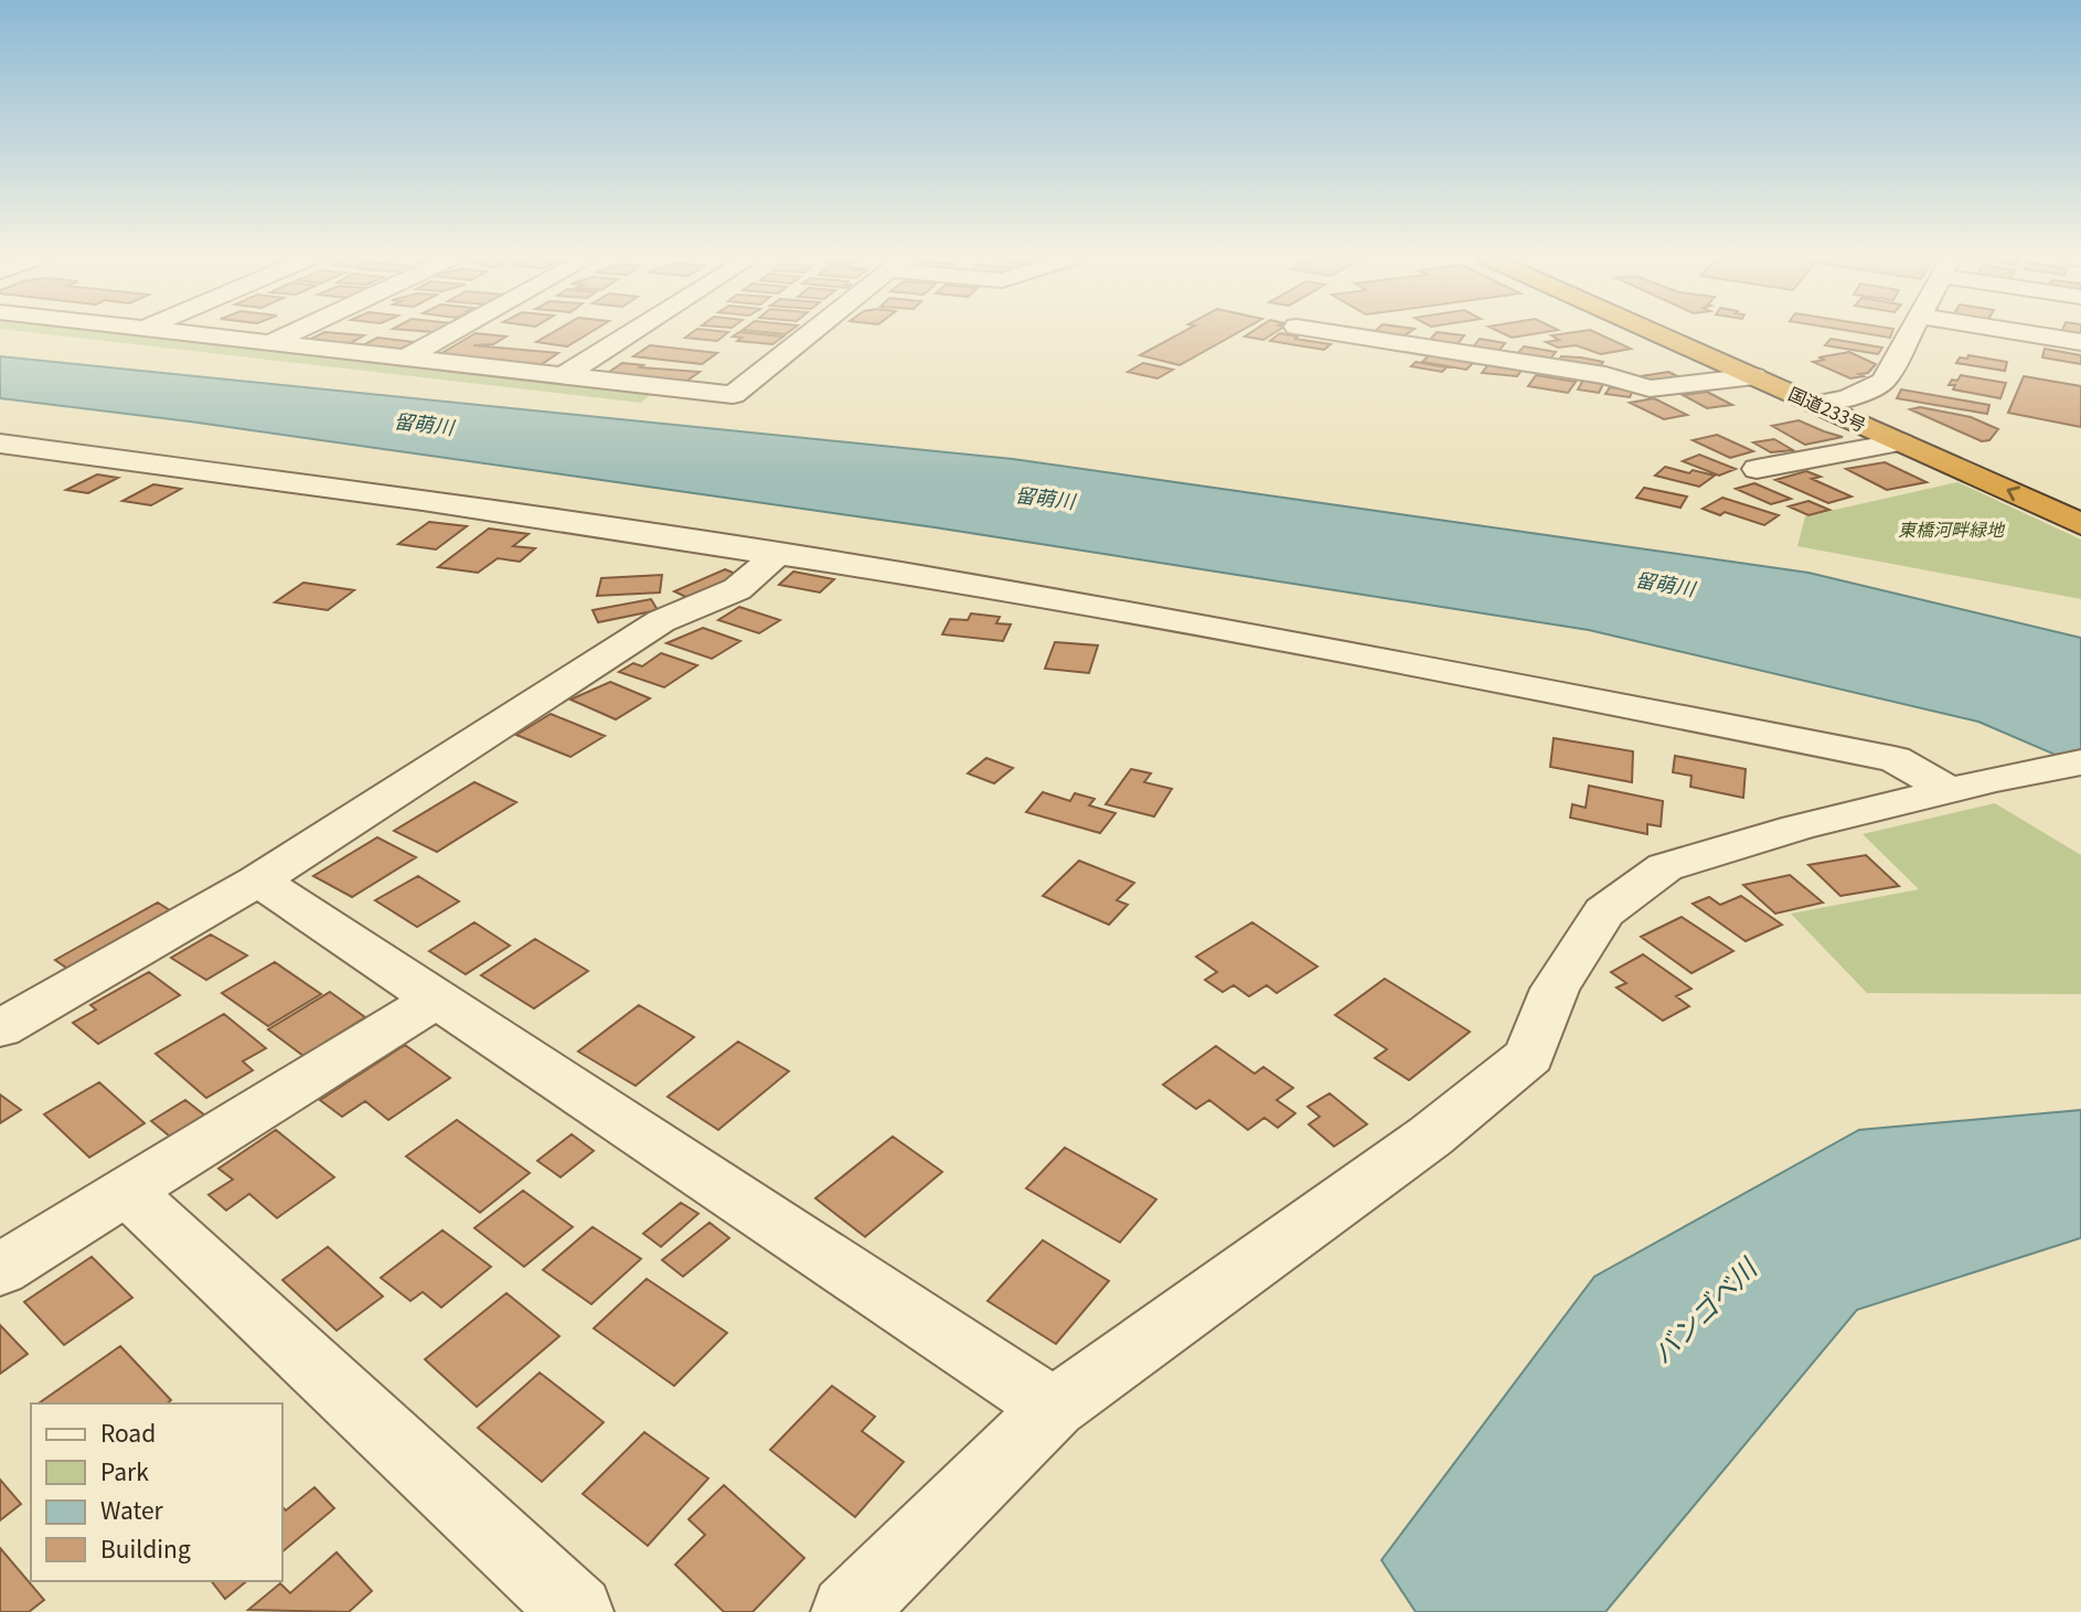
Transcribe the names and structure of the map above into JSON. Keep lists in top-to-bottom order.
{
  "streets": {
    "highway": ["国道233号"]
  },
  "water": ["留萌川", "バンゴベ川"],
  "parks": ["東橋河畔緑地"],
  "legend": [
    "Road",
    "Park",
    "Water",
    "Building"
  ]
}
